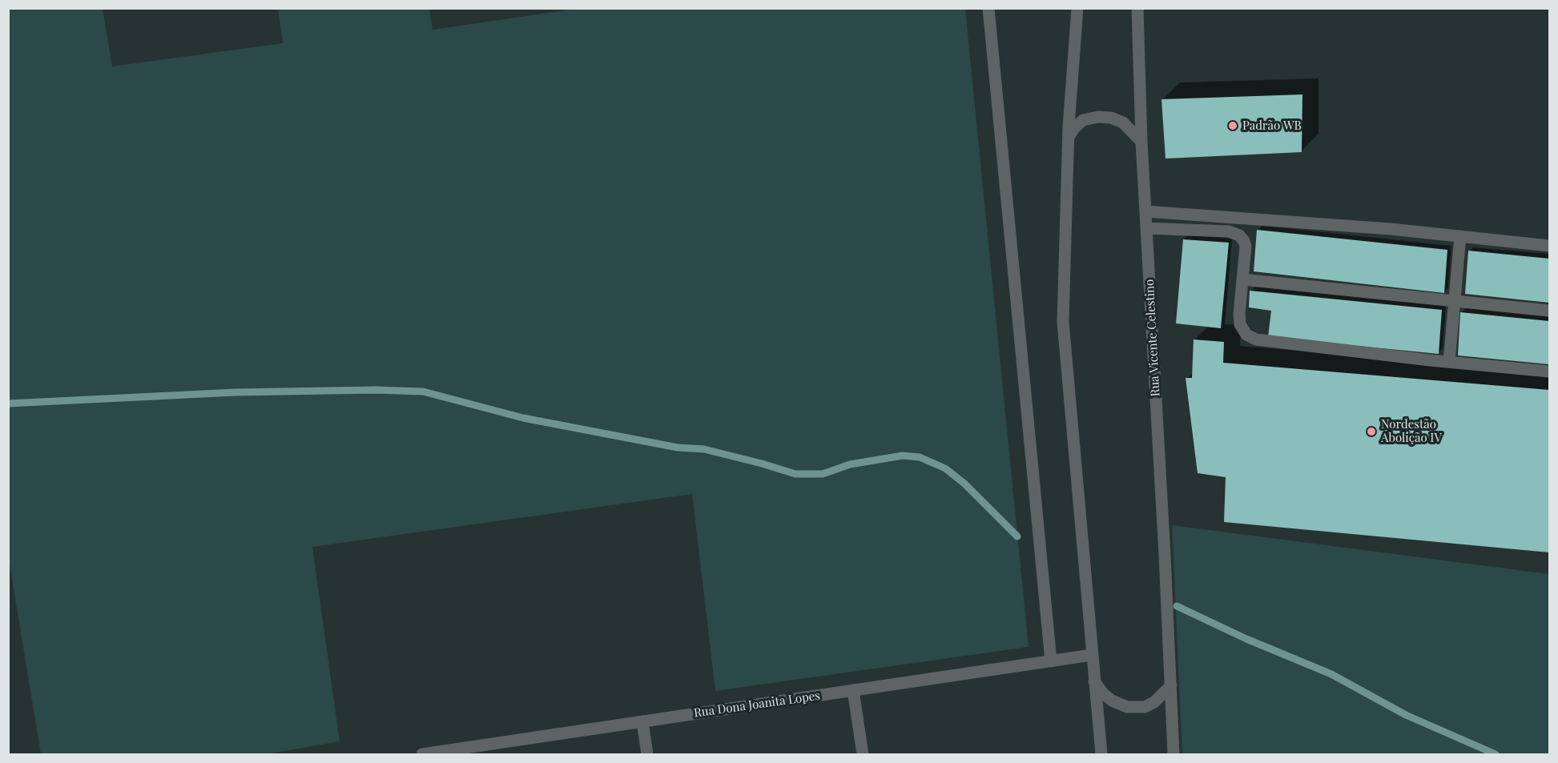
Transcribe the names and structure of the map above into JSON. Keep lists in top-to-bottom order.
{
  "streets": {
    "street": ["Rua Vicente Celestino", "Rua Dona Joanita Lopes"]
  },
  "places": ["Padrão WB", "Nordestão Abolição IV"]
}
